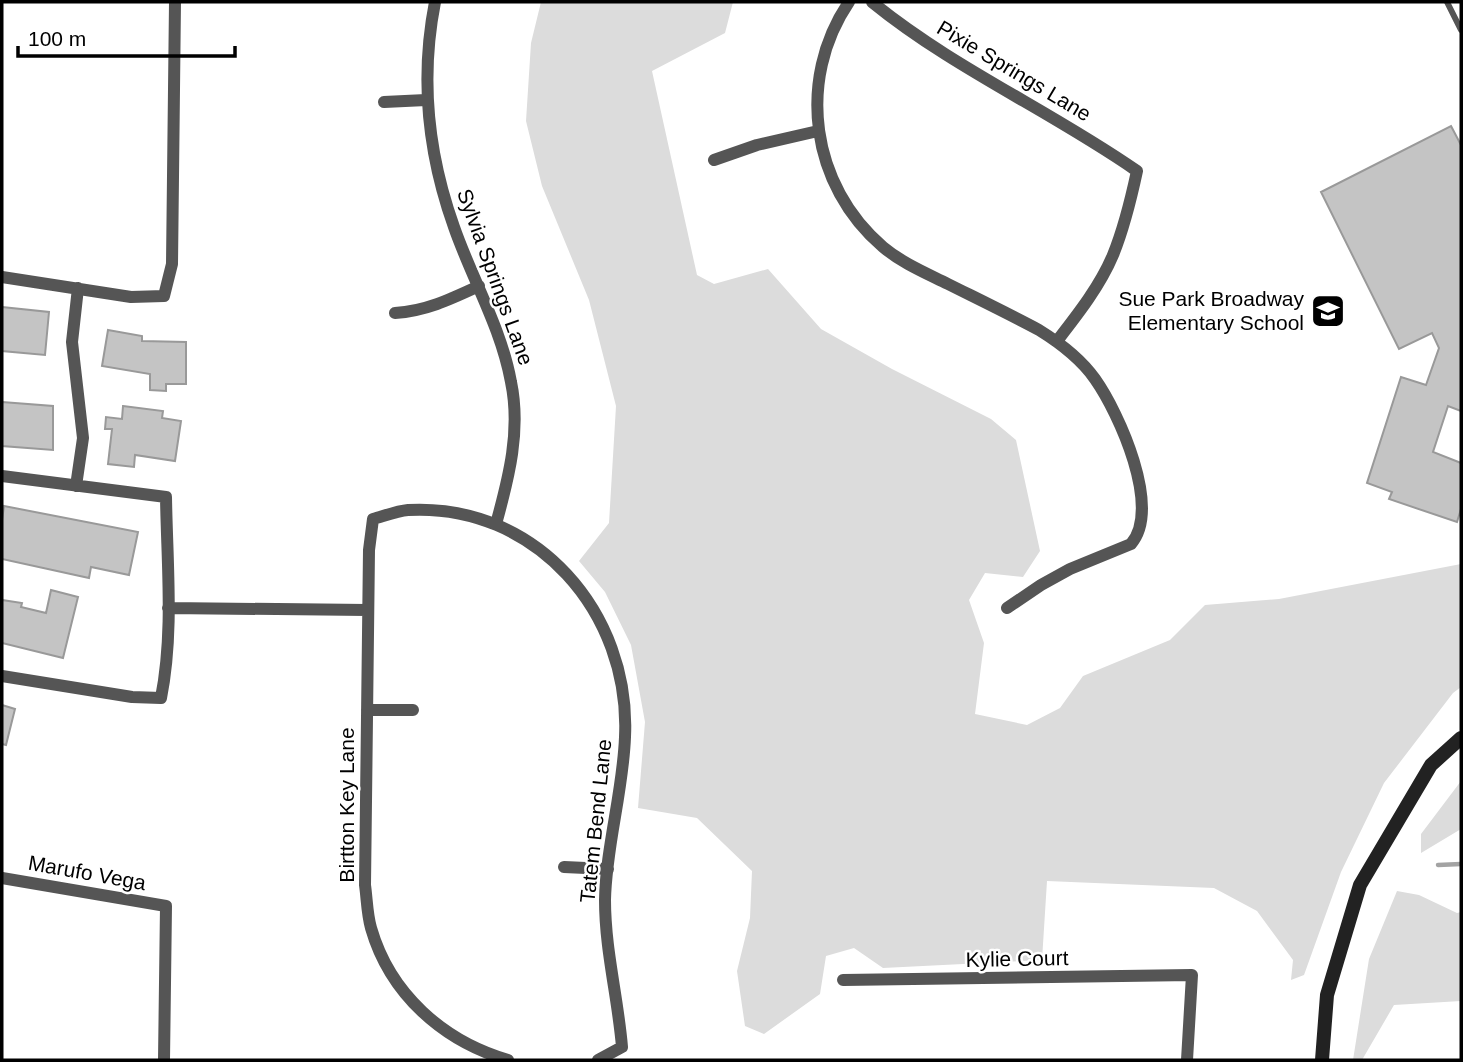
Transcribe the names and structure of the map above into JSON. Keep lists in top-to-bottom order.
{
  "streets": {
    "street": [
      "Pixie Springs Lane",
      "Sylvia Springs Lane",
      "Birtton Key Lane",
      "Tatem Bend Lane",
      "Marufo Vega",
      "Kylie Court"
    ]
  },
  "crossings": [
    ["Sylvia Springs Lane", "Tatem Bend Lane"],
    ["Birtton Key Lane", "Tatem Bend Lane"]
  ],
  "places": {
    "school or university": ["Sue Park Broadway Elementary School"]
  },
  "scale_bar": "100 m"
}
